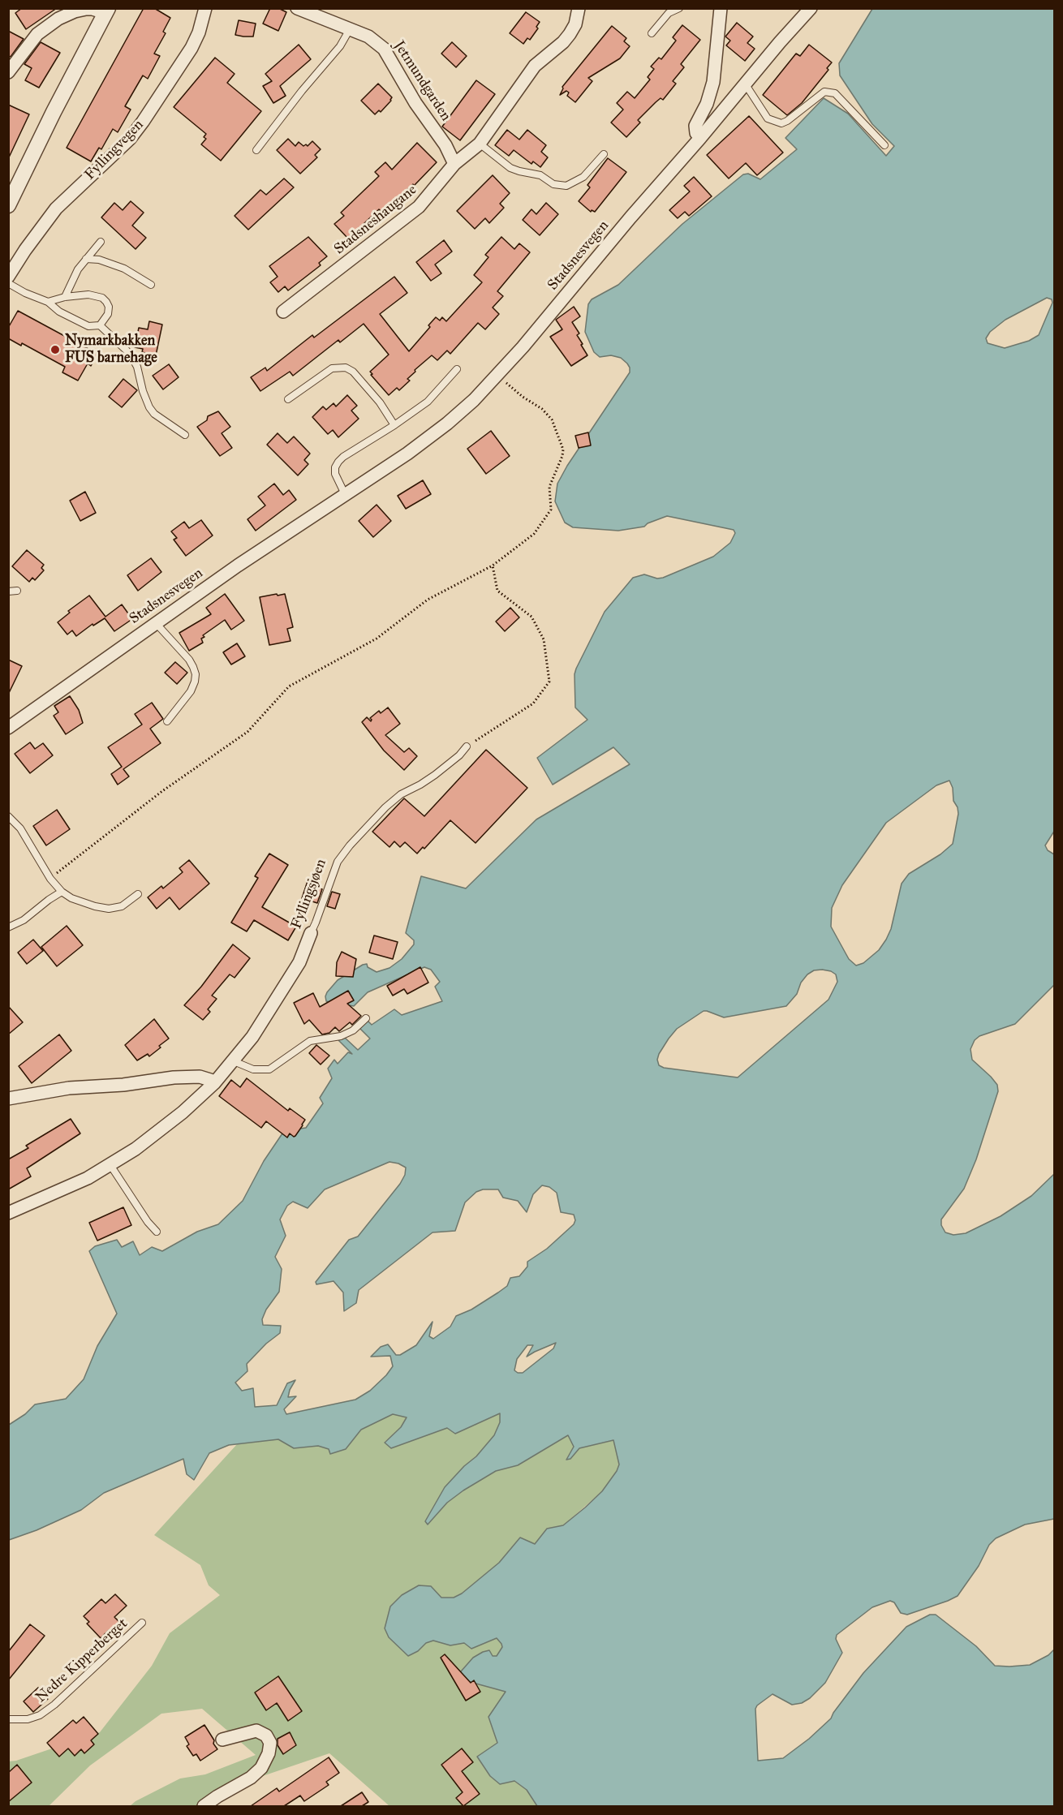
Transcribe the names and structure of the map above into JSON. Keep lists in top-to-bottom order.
{
  "streets": {
    "street": [
      "Jetmundgarden",
      "Fyllingvegen",
      "Stadsneshaugane",
      "Stadsnesvegen",
      "Fyllingsjøen"
    ],
    "lane": ["Nedre Kipperberget"]
  },
  "crossings": [
    ["Jetmundgarden", "Stadsneshaugane"]
  ],
  "places": ["Nymarkbakken FUS barnehage"]
}
